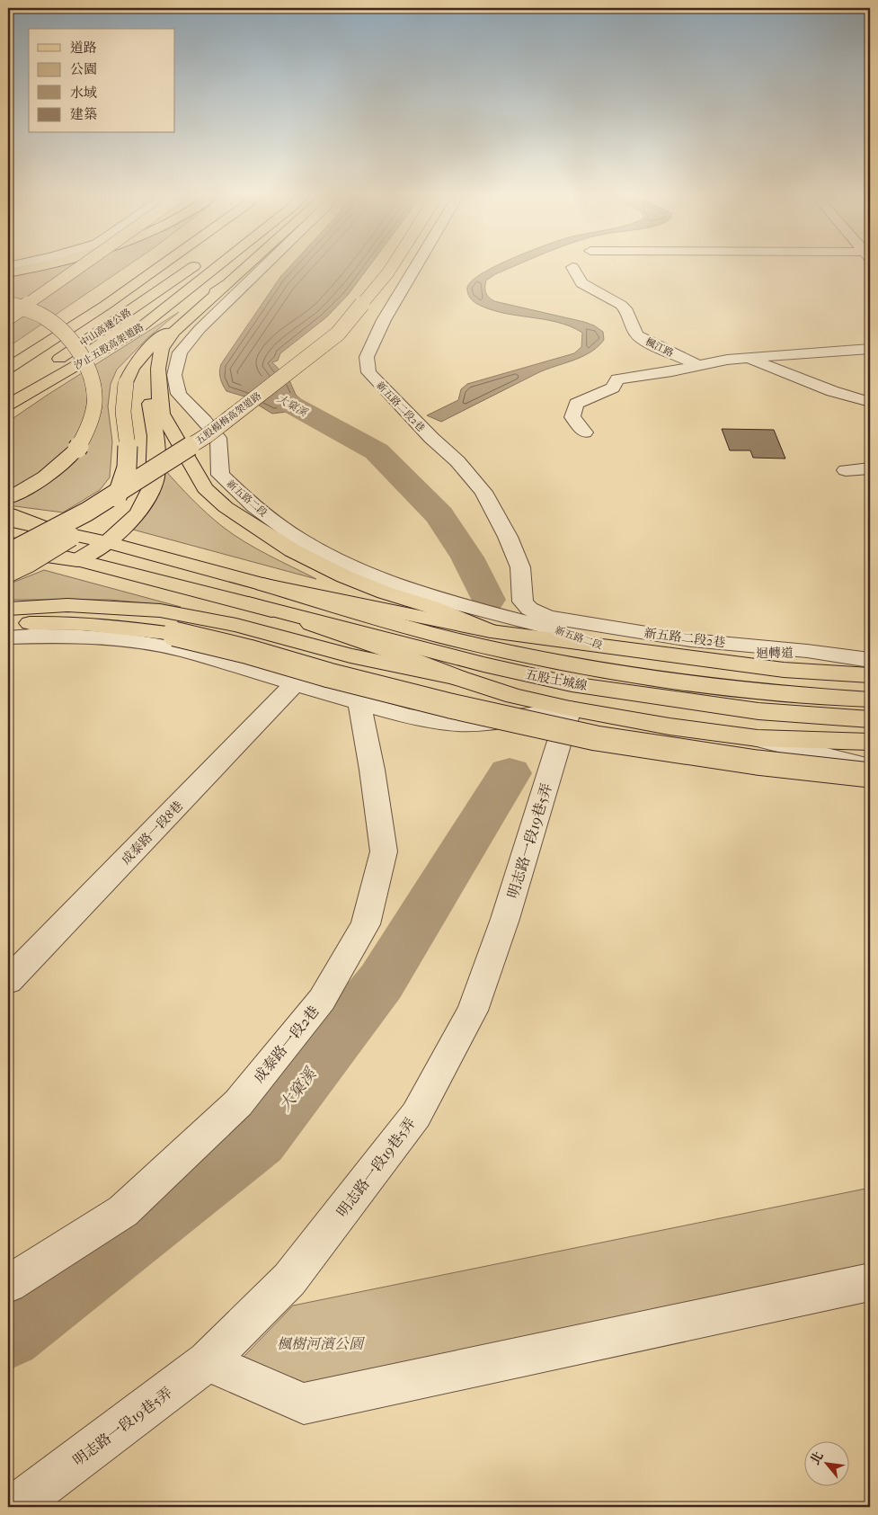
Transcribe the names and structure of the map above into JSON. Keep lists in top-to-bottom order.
{
  "streets": {
    "main road": [
      "中山高速公路",
      "汐止五股高架道路",
      "五股楊梅高架道路",
      "新五路二段",
      "五股土城線"
    ],
    "street": [
      "楓江路",
      "新五路二段2巷",
      "迴轉道",
      "成泰路一段8巷",
      "明志路一段19巷5弄",
      "成泰路一段2巷"
    ]
  },
  "crossings": [
    ["新五路二段2巷", "迴轉道"],
    ["新五路二段", "迴轉道"],
    ["新五路二段", "五股土城線"]
  ],
  "water": ["大窠溪"],
  "parks": ["楓樹河濱公園"],
  "legend": [
    "道路",
    "公園",
    "水域",
    "建築"
  ],
  "north": "top left"
}
